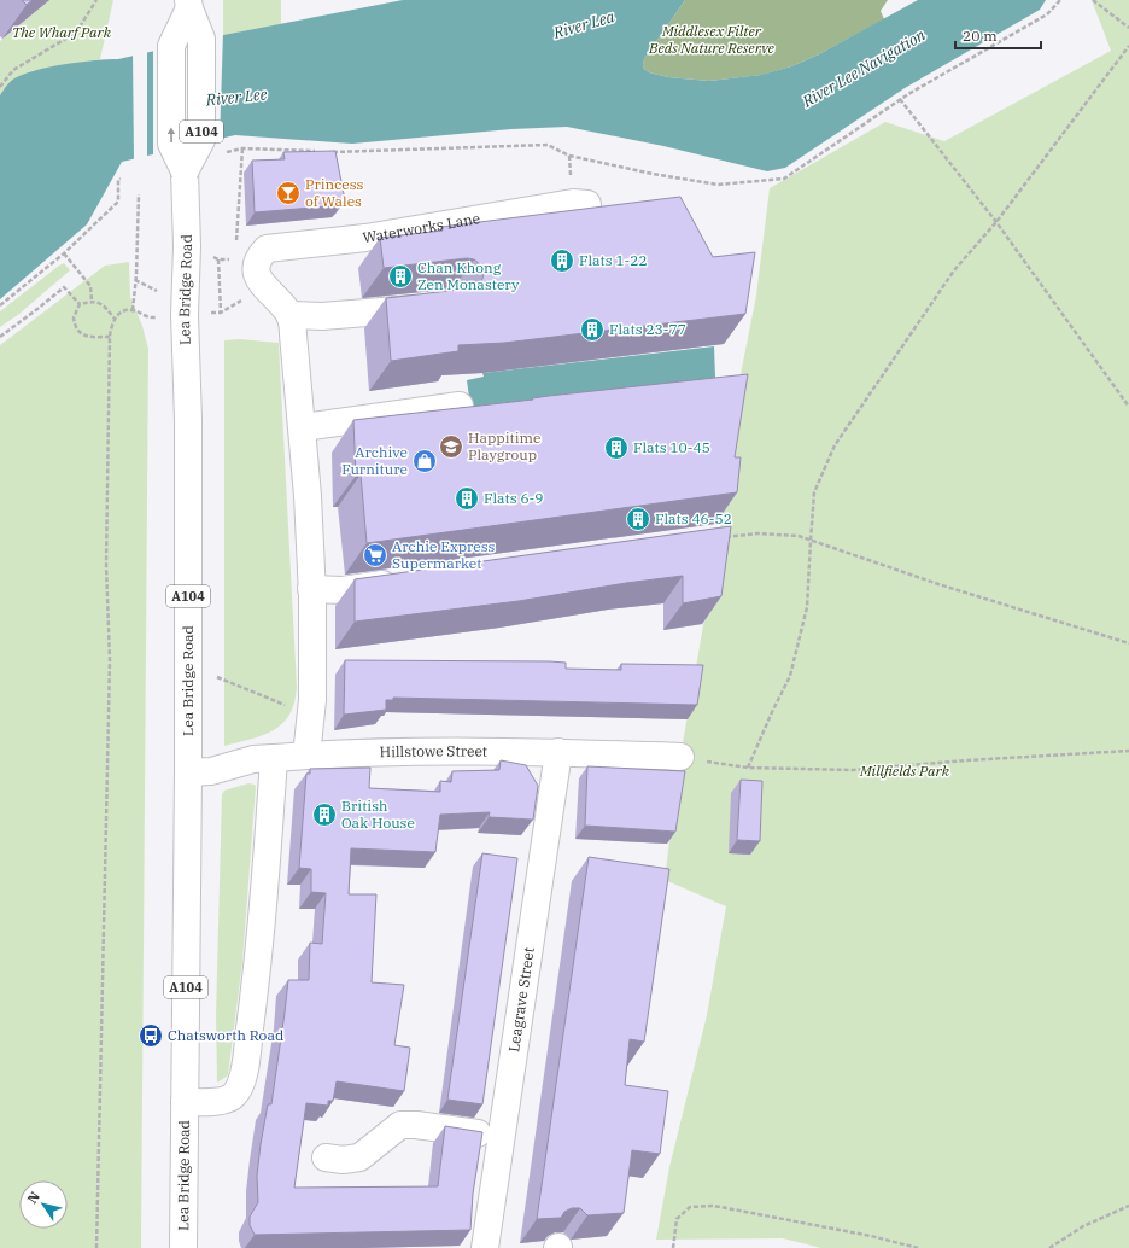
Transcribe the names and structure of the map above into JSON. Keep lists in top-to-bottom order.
{
  "streets": {
    "street": [
      "A104",
      "Waterworks Lane",
      "Lea Bridge Road",
      "Hillstowe Street",
      "Leagrave Street"
    ]
  },
  "crossings": [
    ["A104", "Lea Bridge Road"],
    ["Lea Bridge Road", "Hillstowe Street"],
    ["Hillstowe Street", "Leagrave Street"]
  ],
  "water": ["River Lea", "River Lee Navigation", "River Lee"],
  "parks": ["Middlesex Filter Beds Nature Reserve", "The Wharf Park", "Millfields Park"],
  "places": {
    "bar": ["Princess of Wales"],
    "building": [
      "Flats 1-22",
      "Chan Khong Zen Monastery",
      "Flats 23-77",
      "Flats 10-45",
      "Flats 6-9",
      "Flats 46-52",
      "British Oak House"
    ],
    "school or university": ["Happitime Playgroup"],
    "shop": ["Archive Furniture"],
    "supermarket": ["Archie Express Supermarket"],
    "bus stop": ["Chatsworth Road"]
  },
  "scale_bar": "20 m",
  "north": "top left"
}
